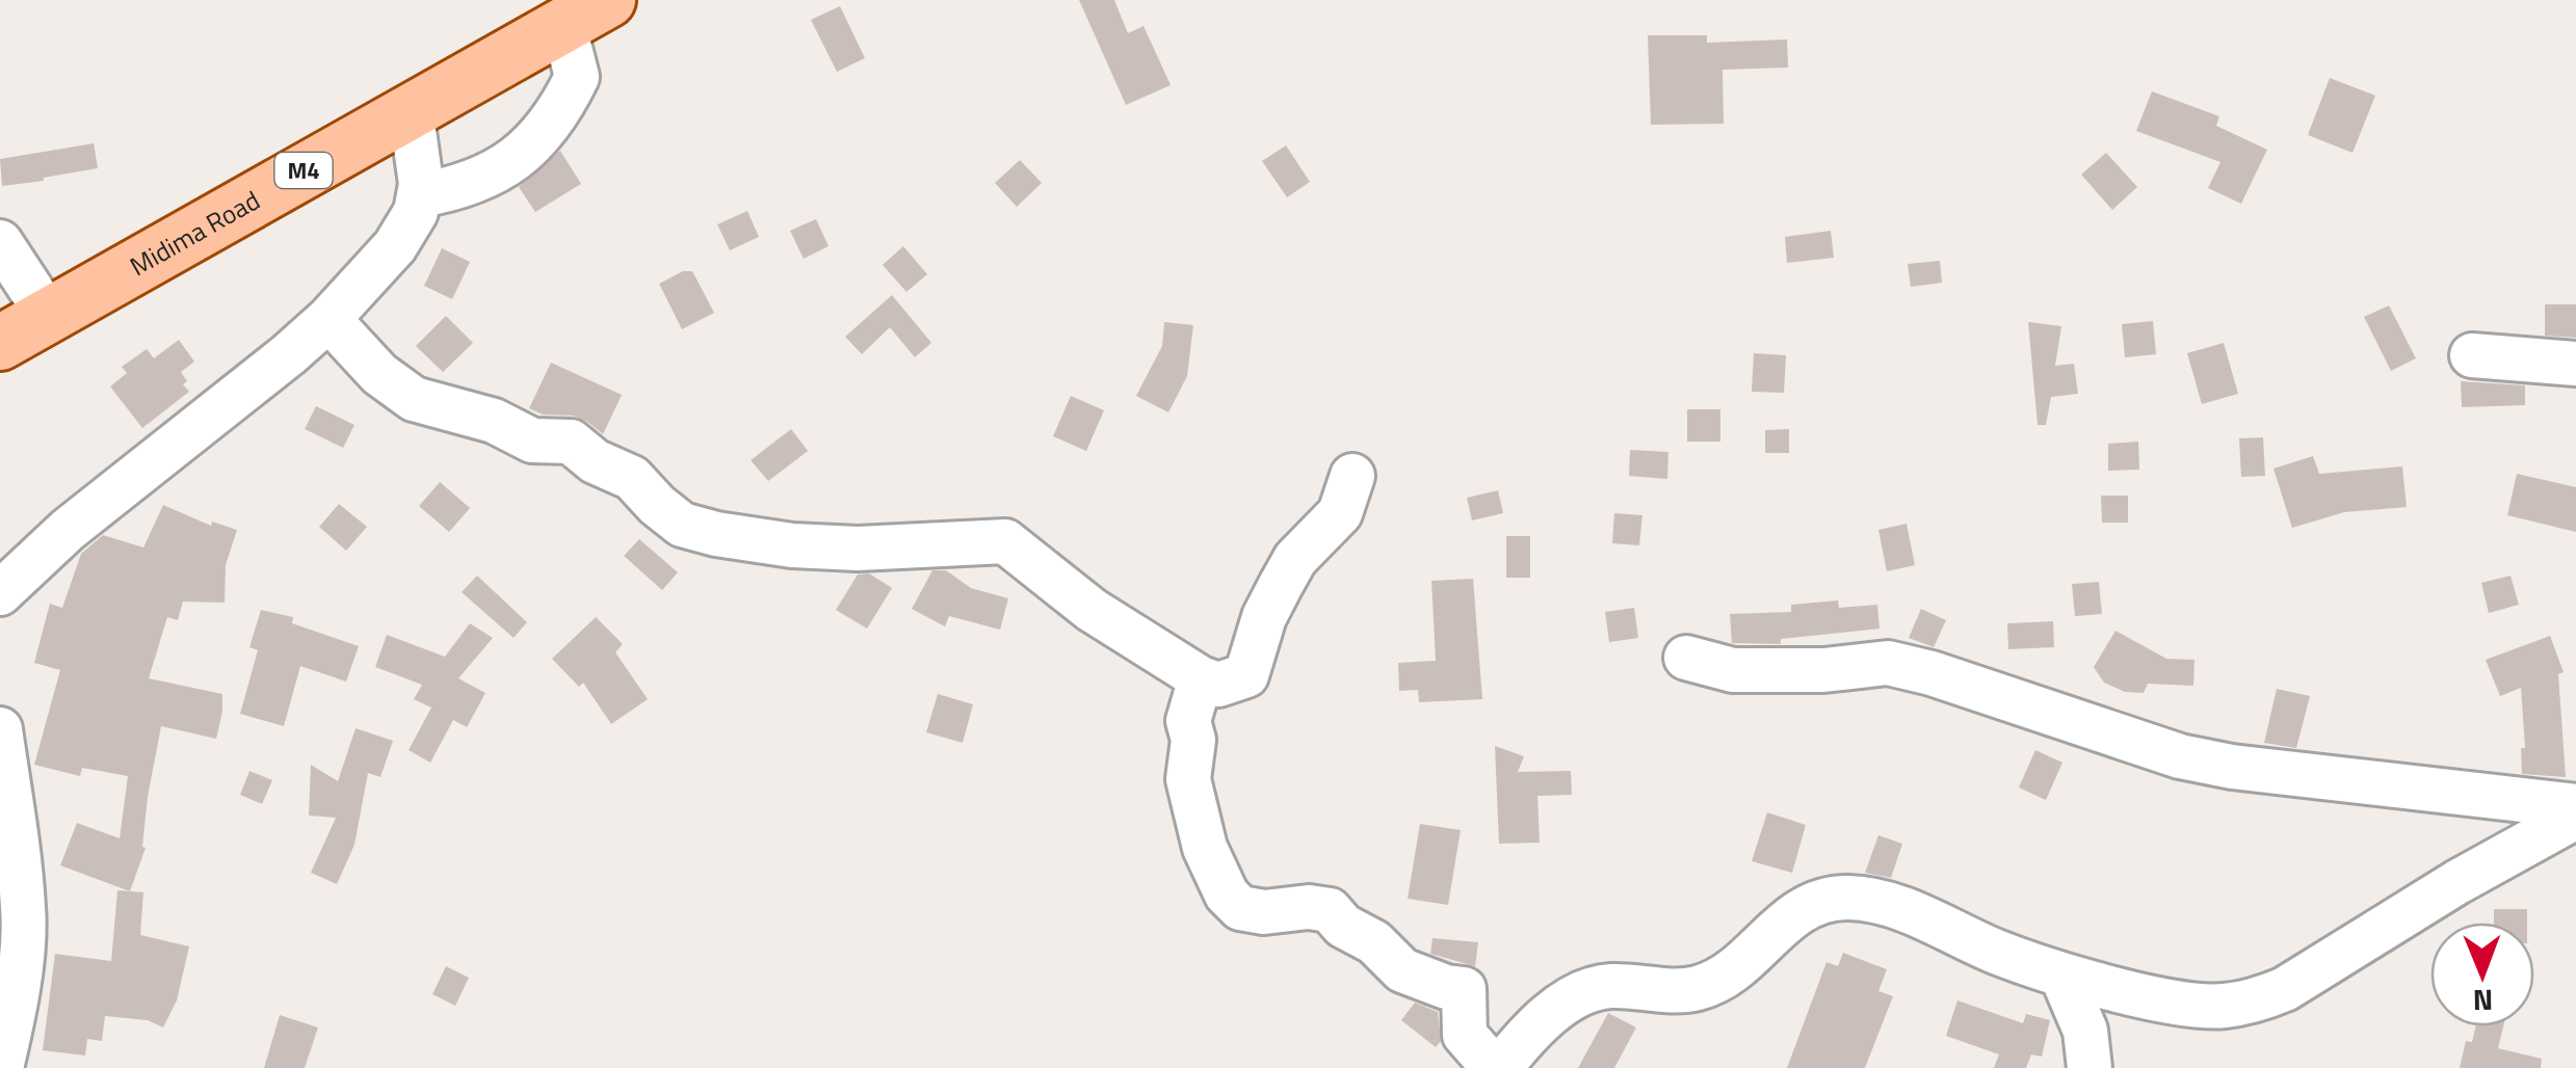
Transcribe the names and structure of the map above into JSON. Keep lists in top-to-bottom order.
{
  "streets": {
    "main road": ["M4", "Midima Road"]
  },
  "north": "bottom"
}
